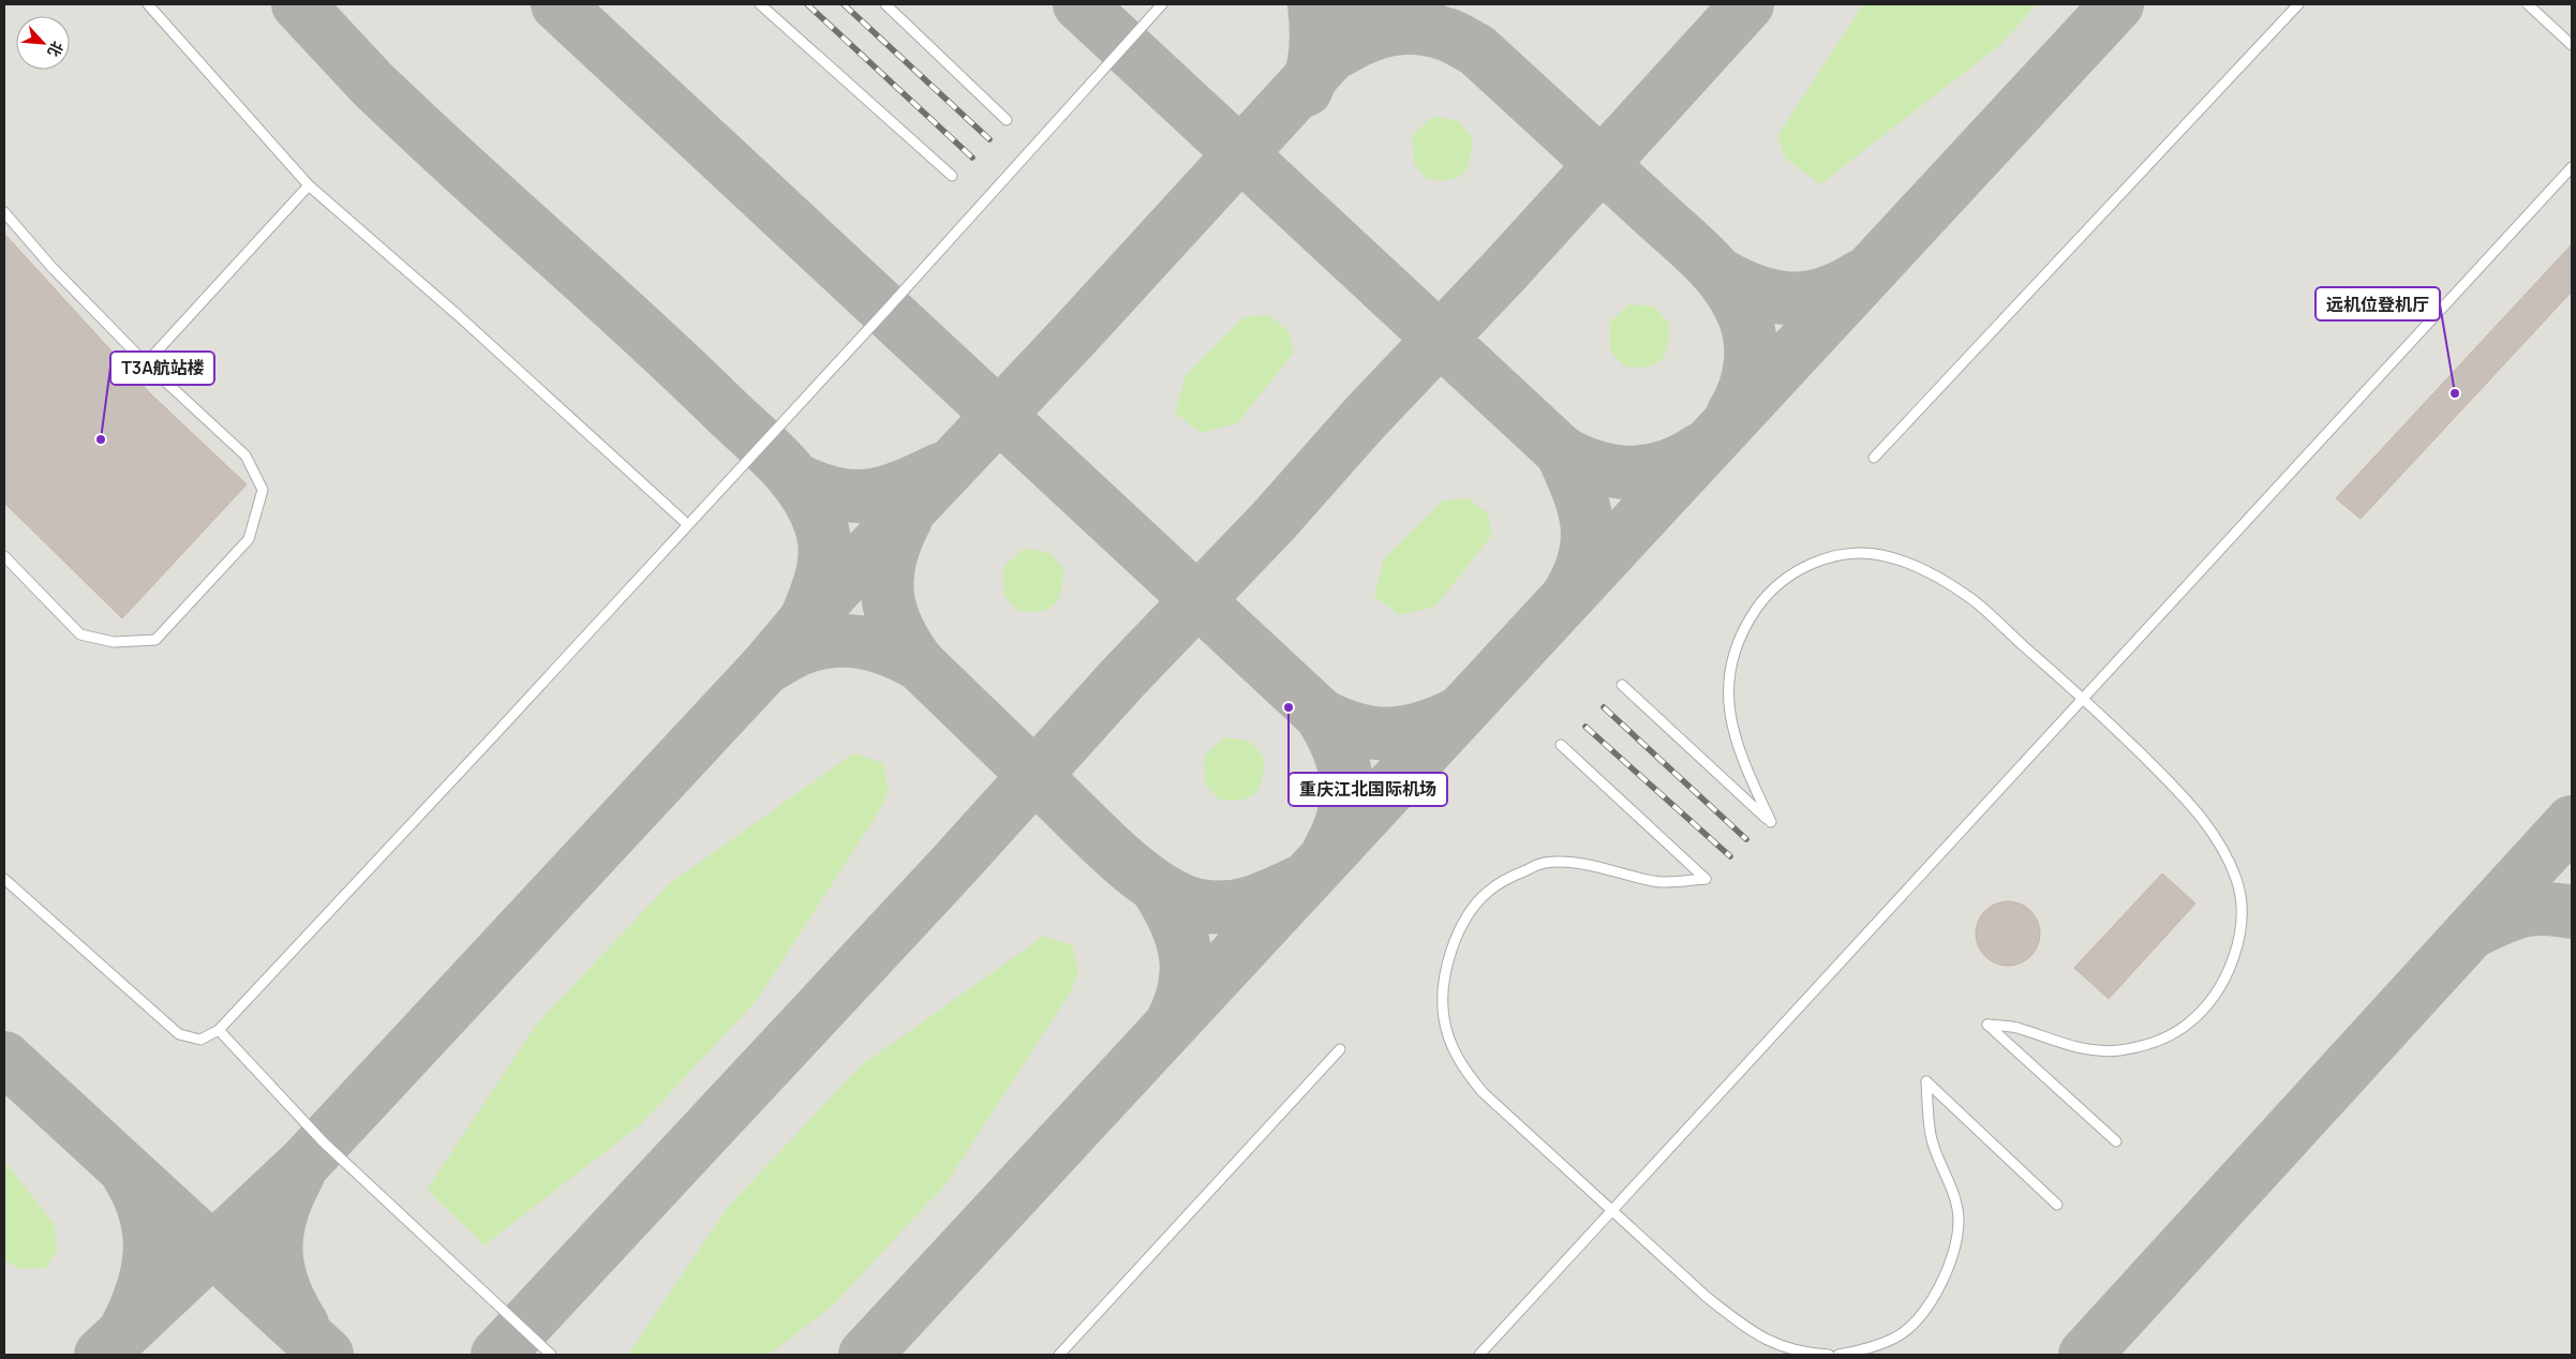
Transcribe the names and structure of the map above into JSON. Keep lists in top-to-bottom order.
{
  "places": ["远机位登机厅", "T3A航站楼", "重庆江北国际机场"],
  "north": "bottom right"
}
